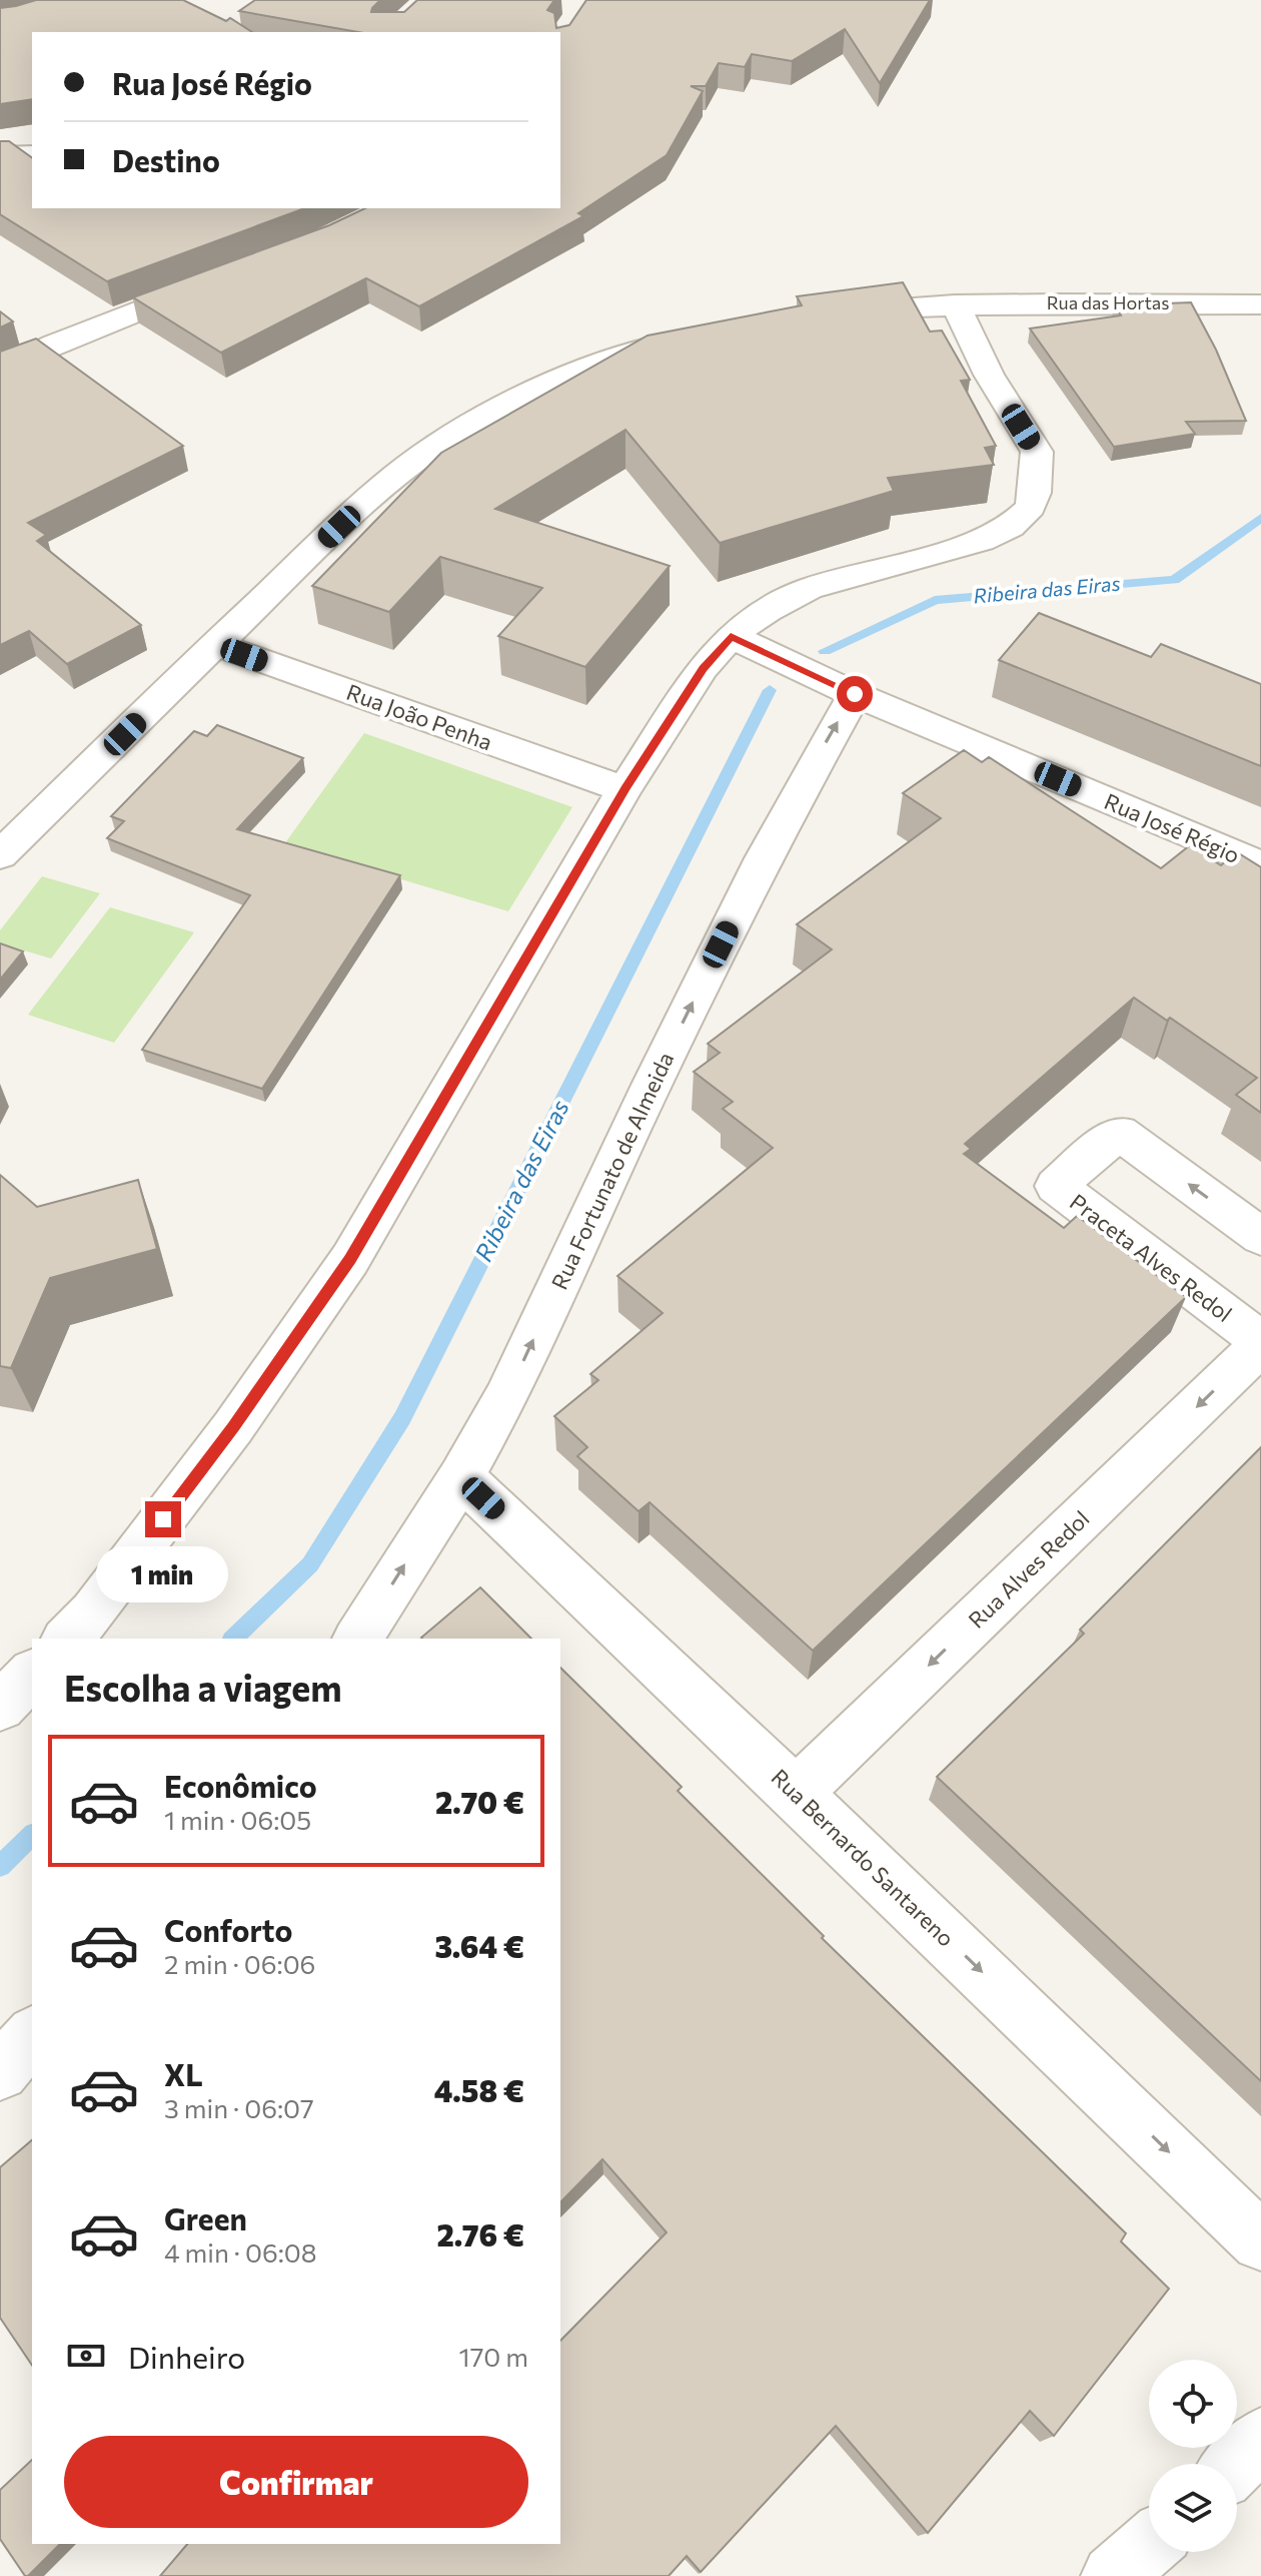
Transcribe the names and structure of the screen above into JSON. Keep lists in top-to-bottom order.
{
  "streets": {
    "street": [
      "Rua das Hortas",
      "Rua João Penha",
      "Rua José Régio",
      "Rua Fortunato de Almeida",
      "Praceta Alves Redol",
      "Rua Alves Redol",
      "Rua Bernardo Santareno"
    ]
  },
  "crossings": [
    ["Rua José Régio", "Rua Fortunato de Almeida"],
    ["Rua Fortunato de Almeida", "Rua Bernardo Santareno"],
    ["Praceta Alves Redol", "Rua Alves Redol"],
    ["Rua Alves Redol", "Rua Bernardo Santareno"]
  ],
  "one_way": ["Rua Alves Redol", "Rua Bernardo Santareno"],
  "water": ["Ribeira das Eiras"],
  "page": {
    "banner": ["Rua José Régio", "Destino"],
    "bubble": "1 min",
    "heading": "Escolha a viagem",
    "list": [
      {
        "name": "Econômico",
        "note": "1 min · 06:05",
        "value": "2.70 €"
      },
      {
        "name": "Conforto",
        "note": "2 min · 06:06",
        "value": "3.64 €"
      },
      {
        "name": "XL",
        "note": "3 min · 06:07",
        "value": "4.58 €"
      },
      {
        "name": "Green",
        "note": "4 min · 06:08",
        "value": "2.76 €"
      }
    ],
    "pay": ["Dinheiro", "170 m"],
    "buttons": "Confirmar"
  }
}
